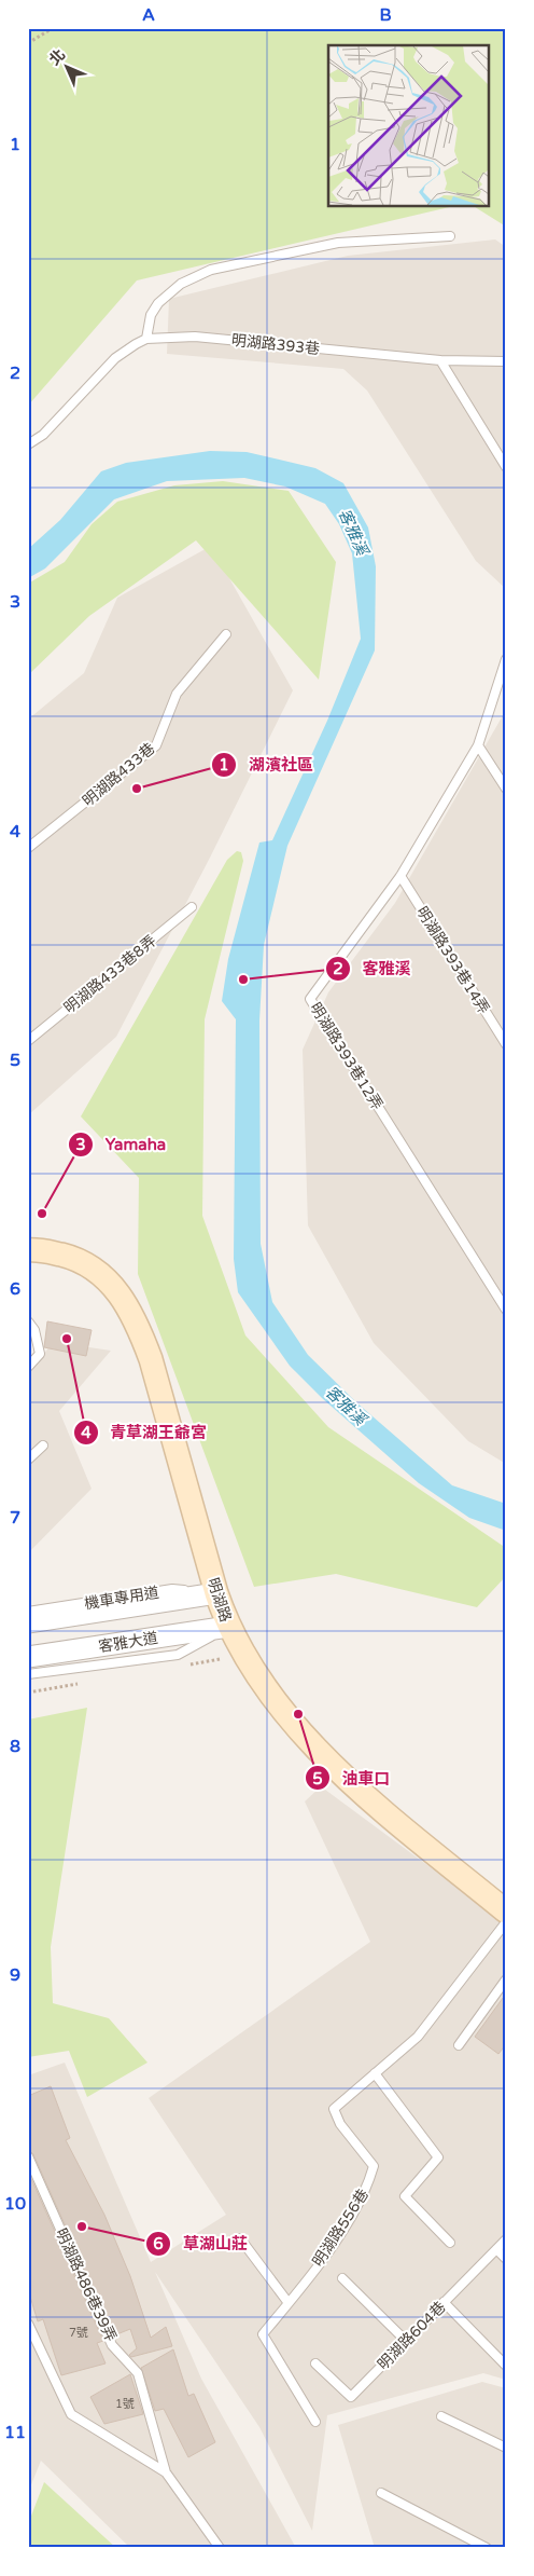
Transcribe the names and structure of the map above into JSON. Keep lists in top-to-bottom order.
{
  "streets": {
    "main road": ["明湖路"],
    "street": ["客雅大道"],
    "lane": [
      "明湖路393巷",
      "明湖路433巷",
      "明湖路393巷14弄",
      "明湖路433巷8弄",
      "明湖路393巷12弄",
      "機車專用道",
      "明湖路556巷",
      "明湖路486巷39弄",
      "明湖路604巷"
    ]
  },
  "crossings": [
    ["明湖路393巷14弄", "明湖路393巷12弄"],
    ["機車專用道", "明湖路"],
    ["明湖路", "客雅大道"]
  ],
  "water": ["客雅溪"],
  "places": [
    "湖濱社區",
    "客雅溪",
    "Yamaha",
    "青草湖王爺宮",
    "油車口",
    "草湖山莊"
  ],
  "house_numbers": ["7號", "1號"],
  "north": "top left",
  "grid": {
    "columns": ["A", "B"],
    "rows": [
      "1",
      "2",
      "3",
      "4",
      "5",
      "6",
      "7",
      "8",
      "9",
      "10",
      "11"
    ]
  }
}
